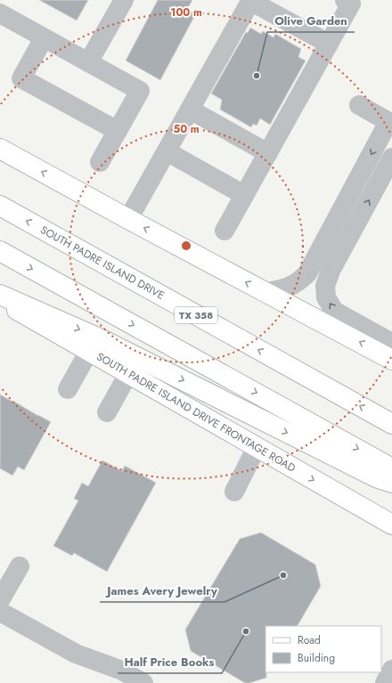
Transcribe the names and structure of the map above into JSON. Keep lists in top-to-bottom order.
{
  "streets": {
    "main road": ["SOUTH PADRE ISLAND DRIVE", "TX 358", "SOUTH PADRE ISLAND DRIVE FRONTAGE ROAD"]
  },
  "places": ["Olive Garden", "James Avery Jewelry", "Half Price Books"],
  "legend": ["Road", "Building"],
  "rings": ["100 m", "50 m"]
}
